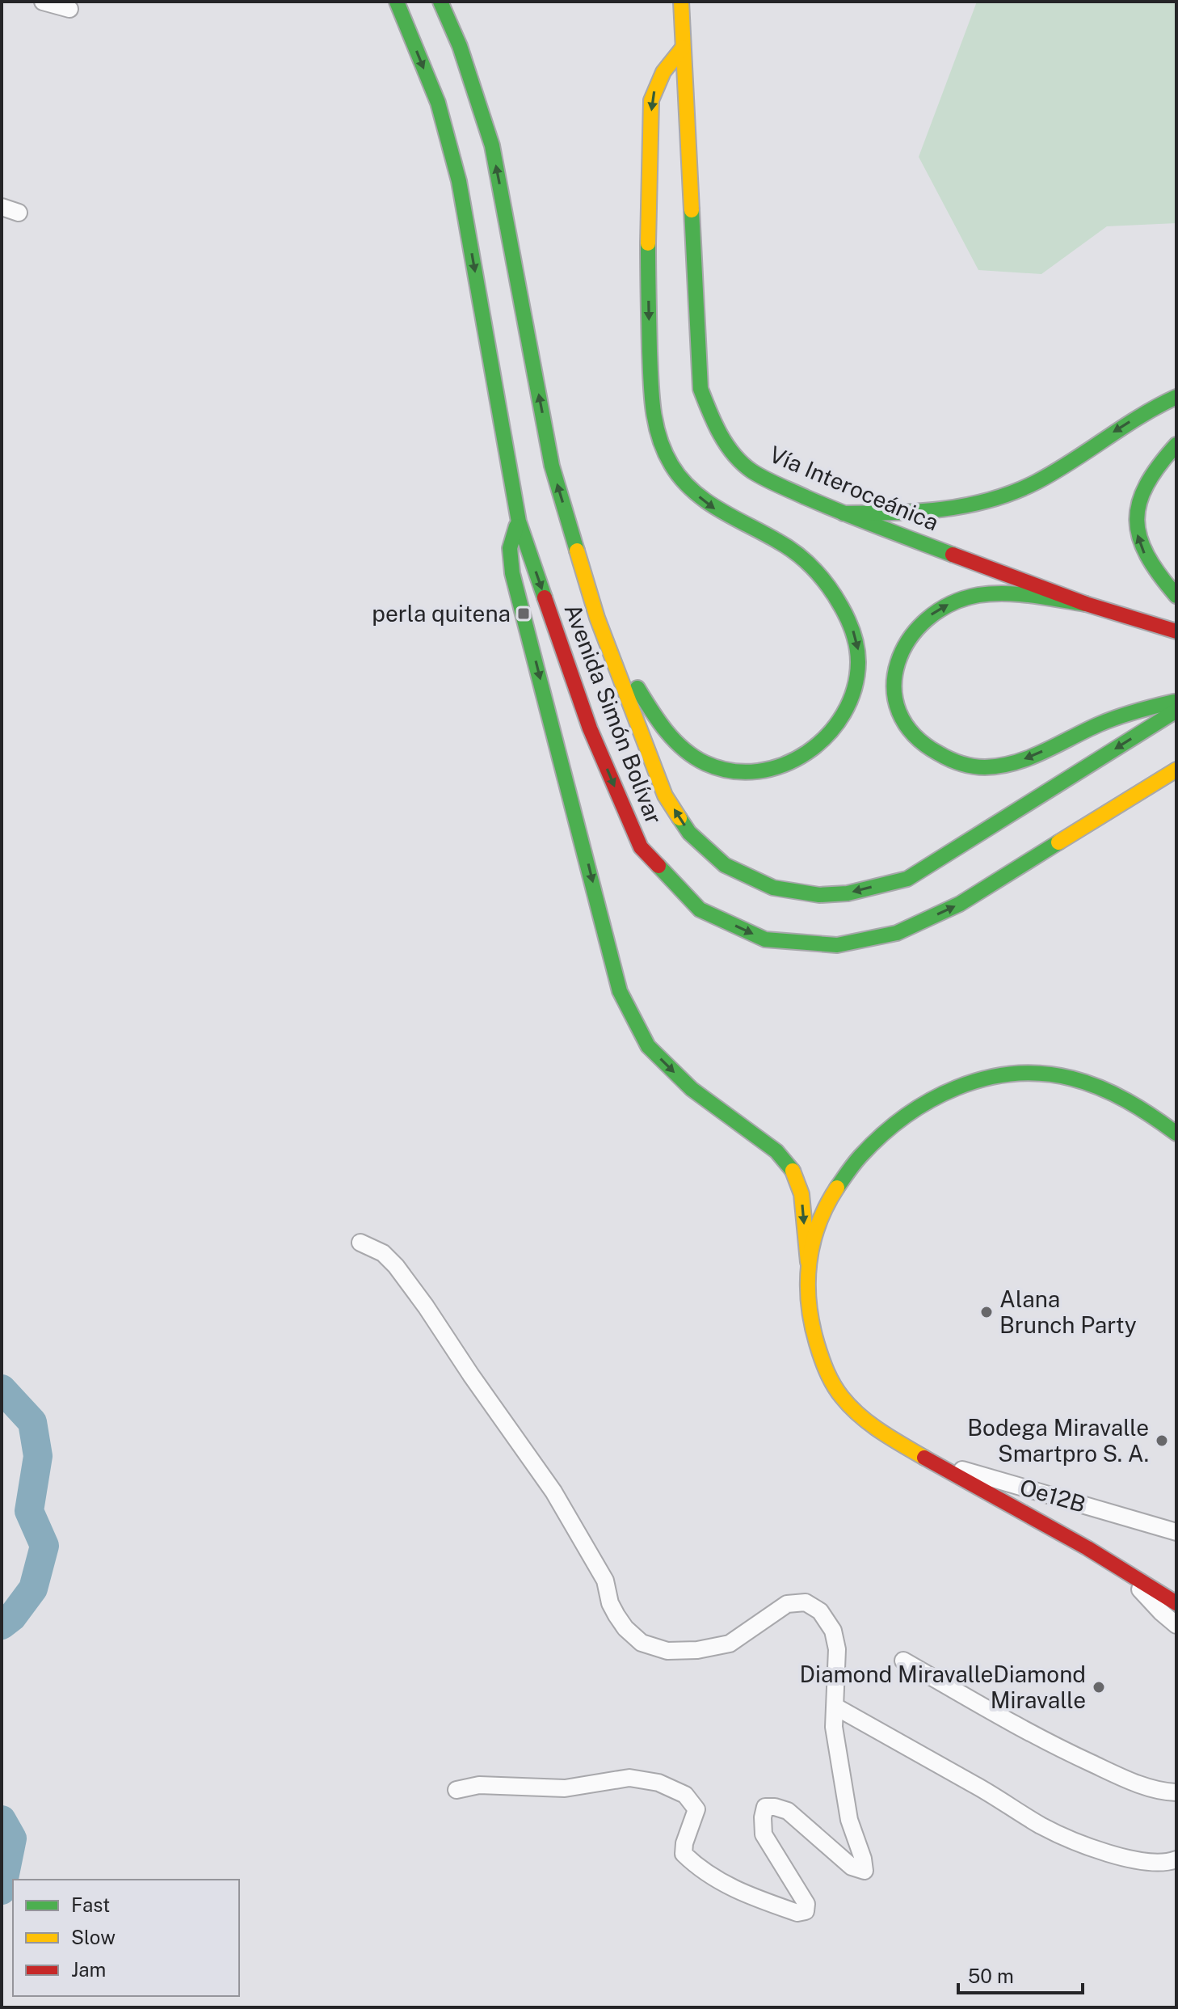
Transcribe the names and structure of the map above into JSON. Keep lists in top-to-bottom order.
{
  "streets": {
    "main road": ["Vía Interoceánica", "Avenida Simón Bolívar"],
    "street": ["Oe12B"]
  },
  "places": {
    "transit": ["perla quitena"],
    "other": ["Alana Brunch Party", "Bodega Miravalle Smartpro S. A.", "Diamond MiravalleDiamond Miravalle"]
  },
  "legend": ["Fast", "Slow", "Jam"],
  "scale_bar": "50 m"
}
